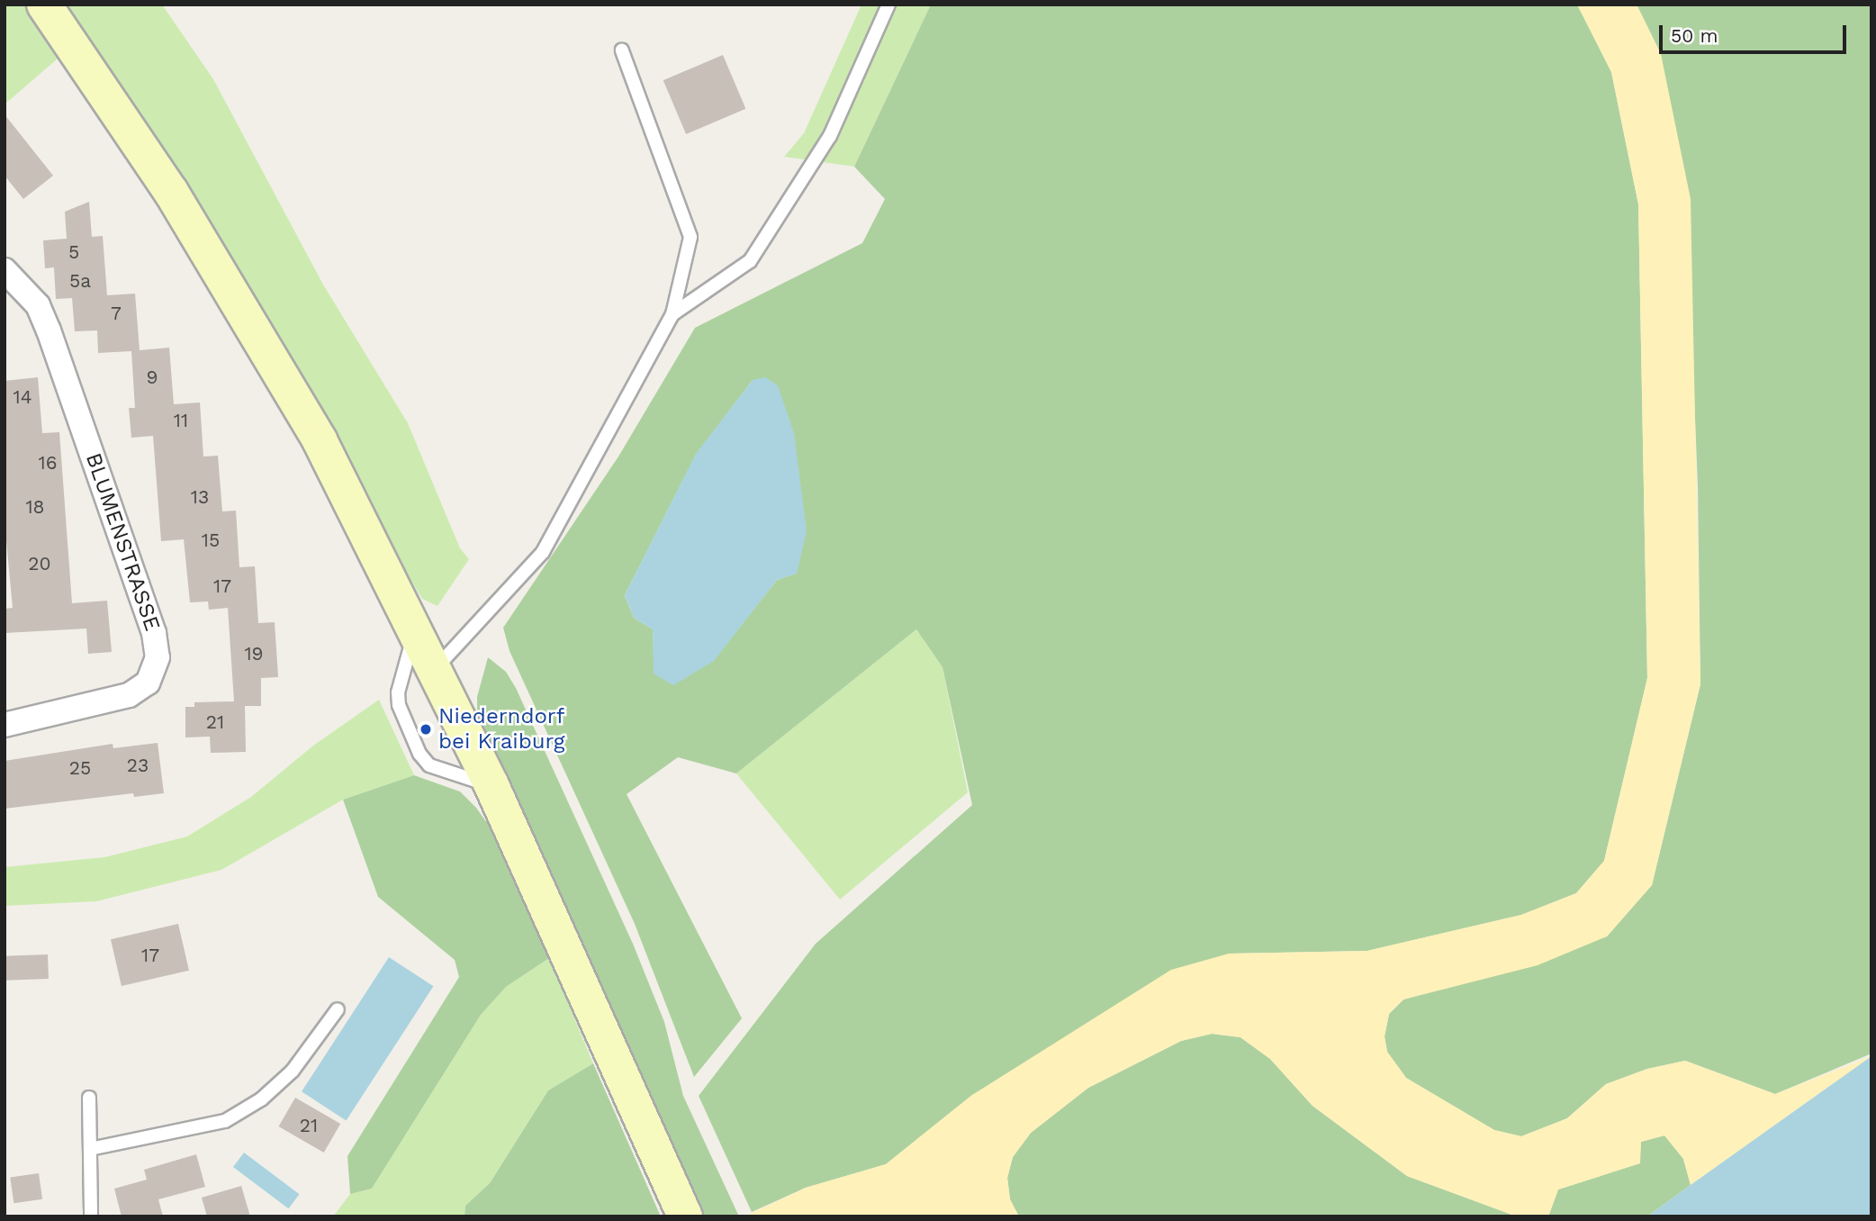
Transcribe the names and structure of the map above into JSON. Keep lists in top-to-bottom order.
{
  "streets": {
    "street": ["BLUMENSTRASSE"]
  },
  "places": ["Niederndorf bei Kraiburg"],
  "house_numbers": [
    "5",
    "5a",
    "7",
    "9",
    "14",
    "11",
    "16",
    "13",
    "18",
    "15",
    "20",
    "17",
    "19",
    "21",
    "23",
    "25",
    "17",
    "21"
  ],
  "scale_bar": "50 m"
}
